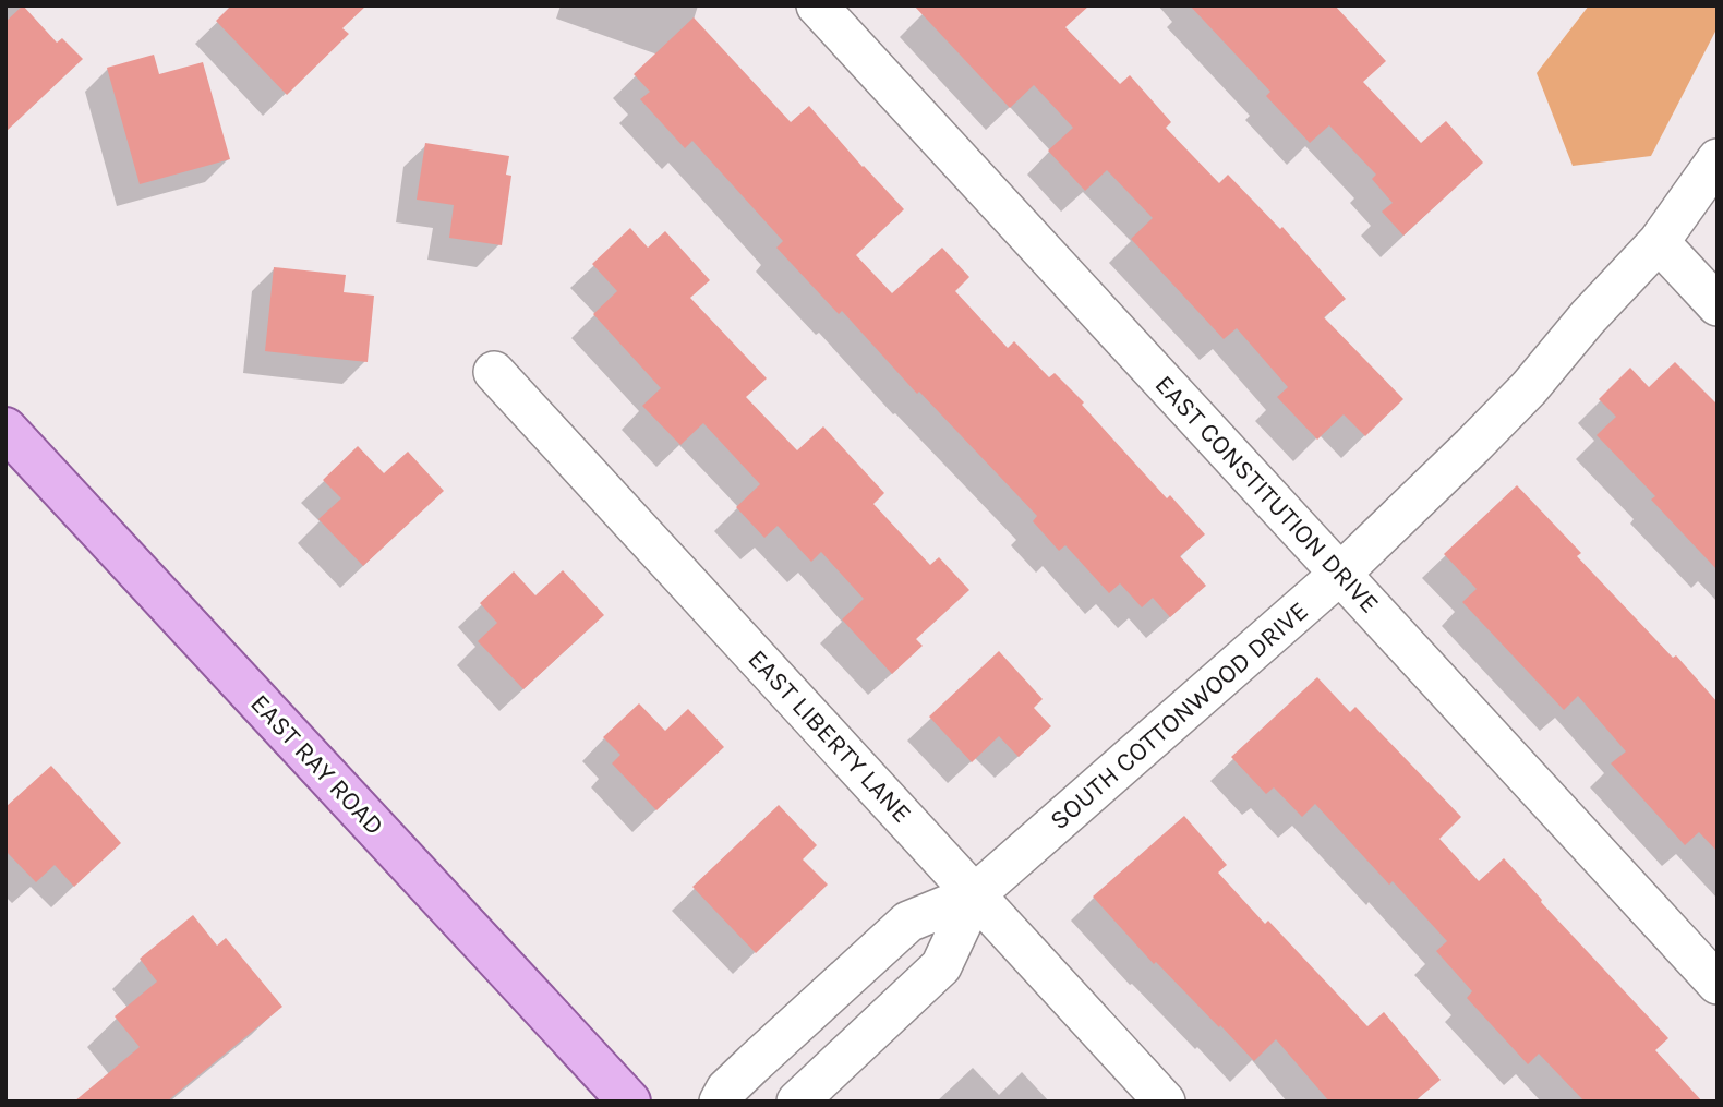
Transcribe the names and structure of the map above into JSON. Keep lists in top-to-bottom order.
{
  "streets": {
    "main road": ["EAST RAY ROAD"],
    "street": ["EAST CONSTITUTION DRIVE", "SOUTH COTTONWOOD DRIVE", "EAST LIBERTY LANE"]
  },
  "crossings": [
    ["EAST CONSTITUTION DRIVE", "SOUTH COTTONWOOD DRIVE"],
    ["SOUTH COTTONWOOD DRIVE", "EAST LIBERTY LANE"]
  ]
}
